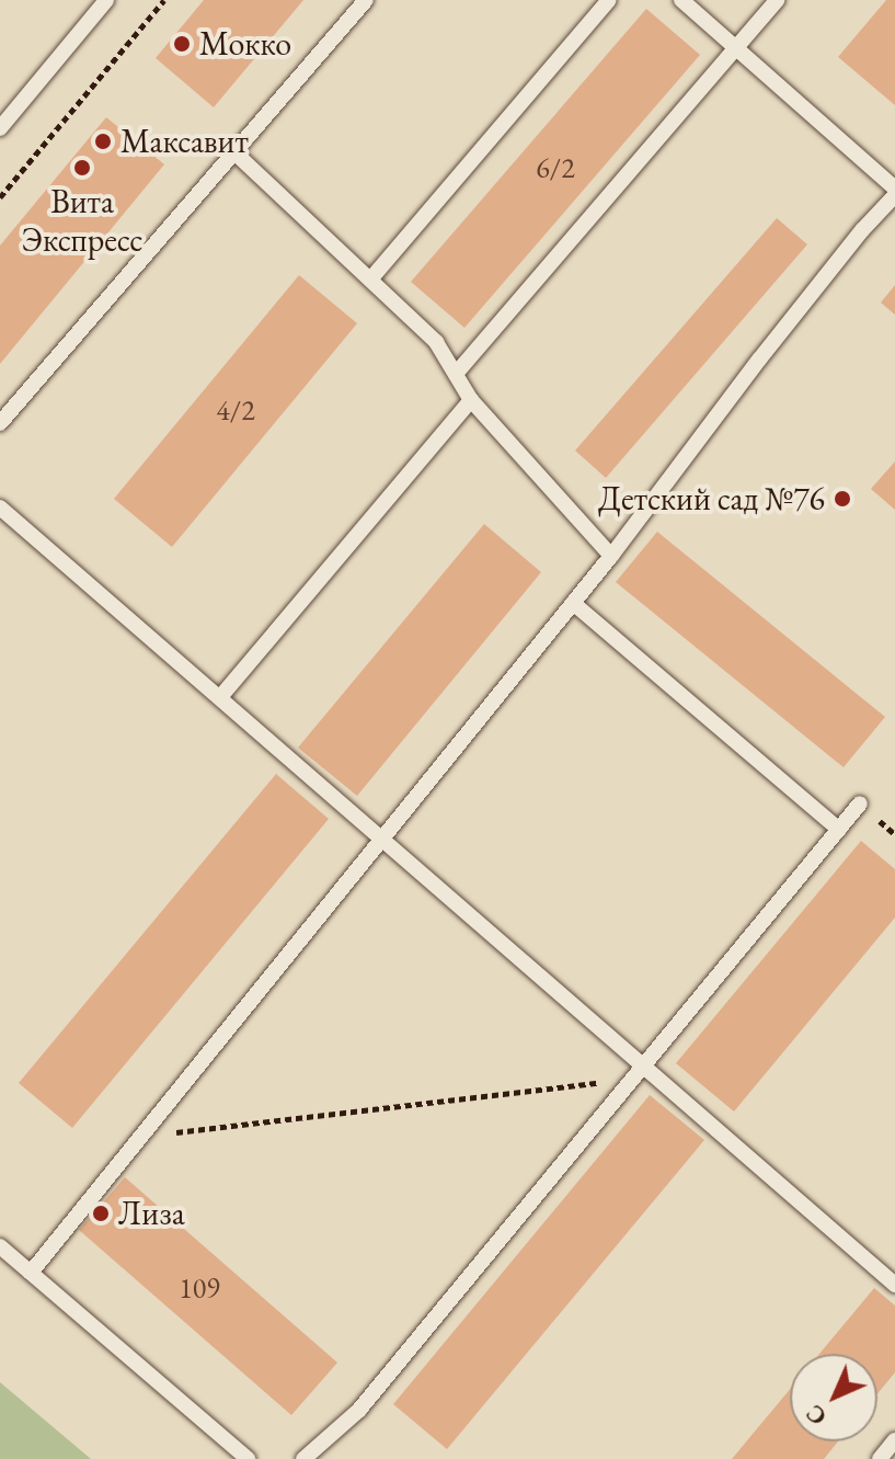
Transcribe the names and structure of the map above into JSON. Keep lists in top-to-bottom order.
{
  "places": [
    "Мокко",
    "Максавит",
    "Вита Экспресс",
    "Детский сад №76",
    "Лиза"
  ],
  "house_numbers": ["6/2", "4/2", "109"],
  "north": "bottom left"
}
